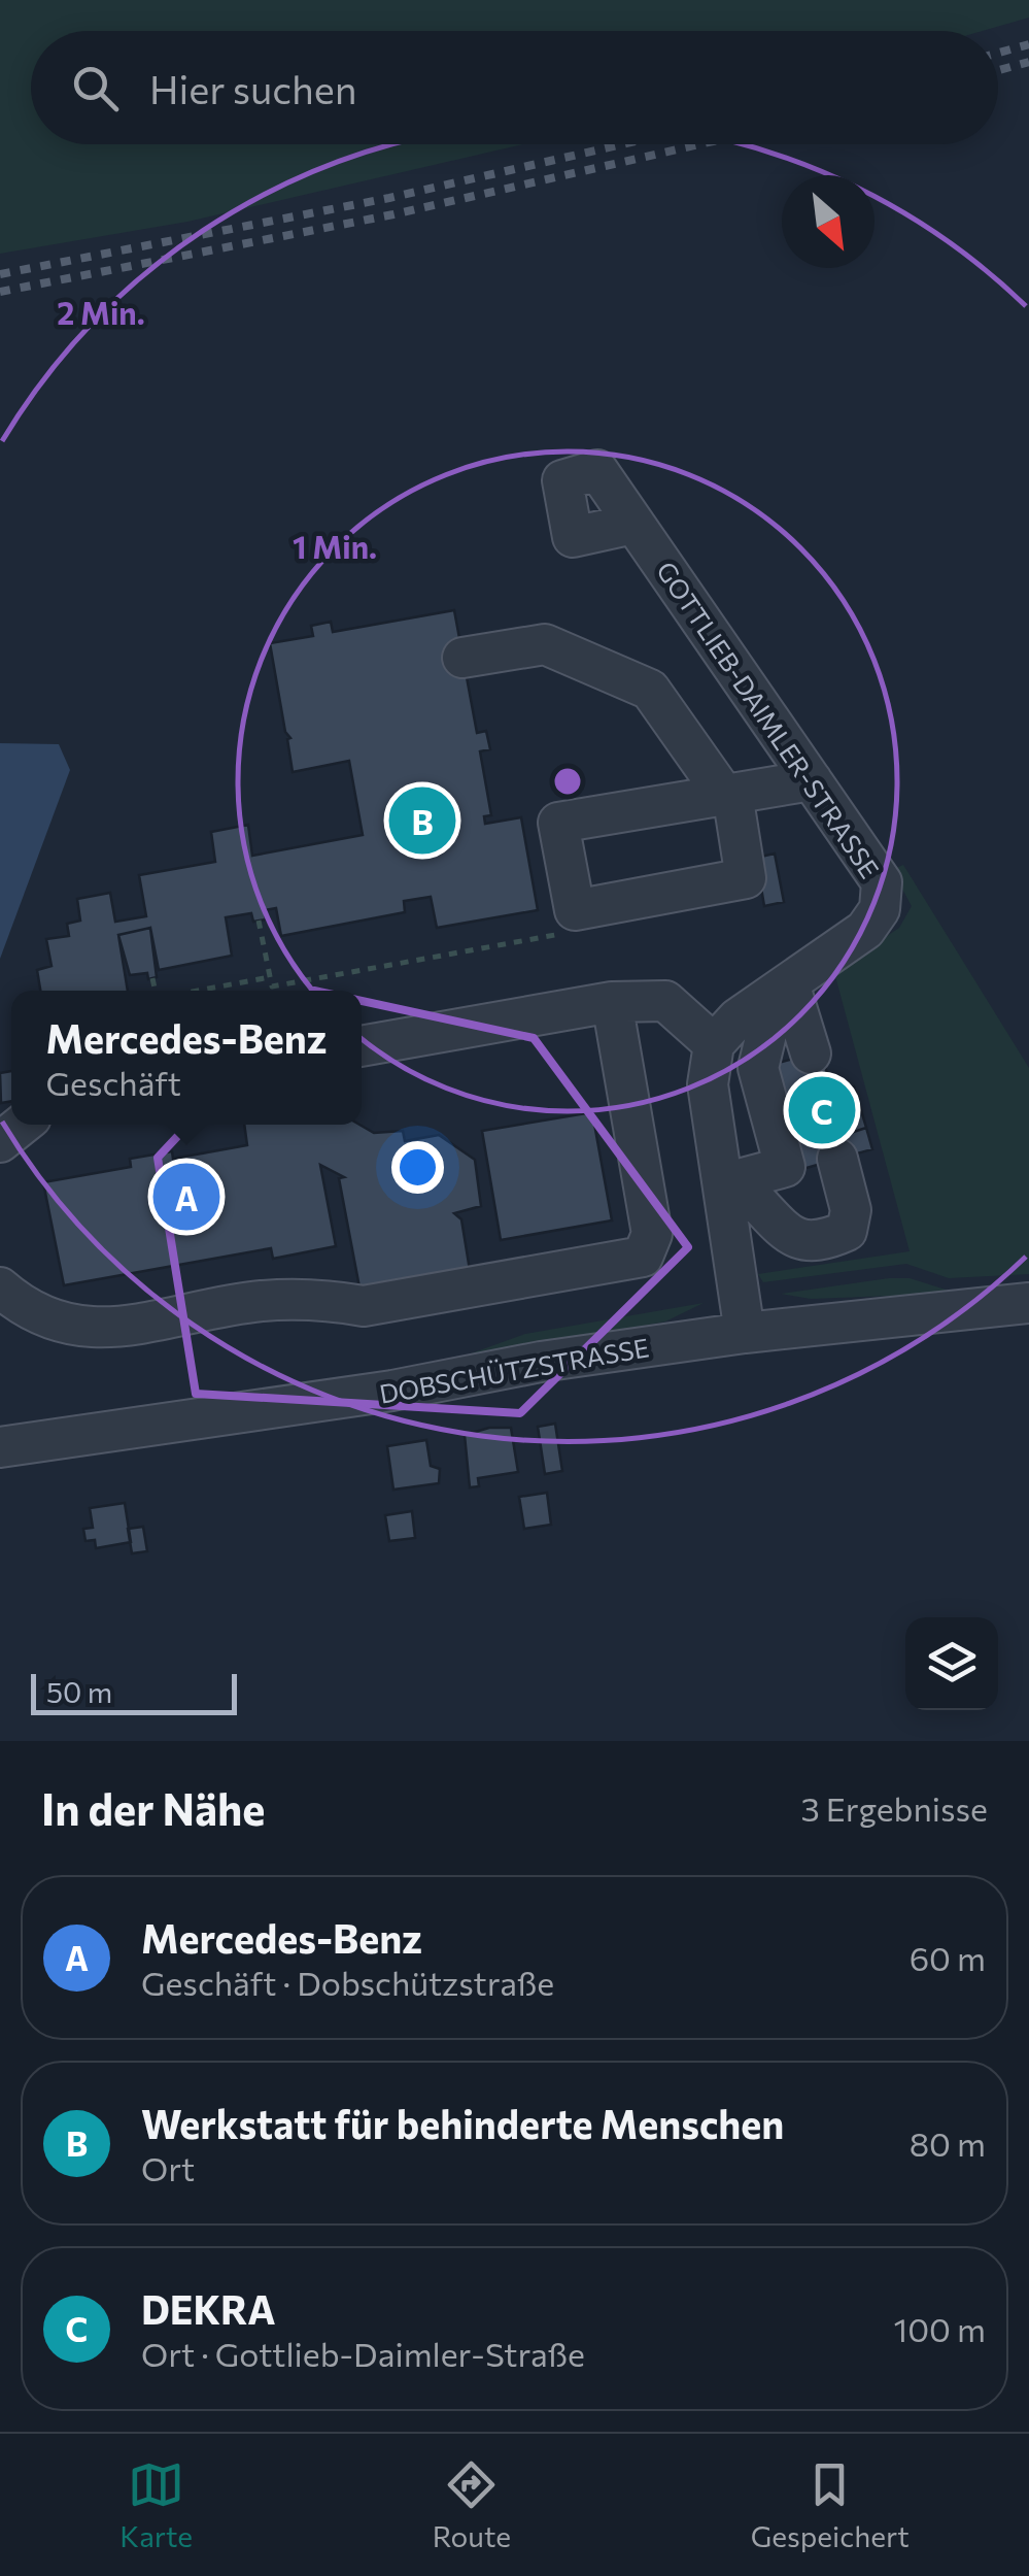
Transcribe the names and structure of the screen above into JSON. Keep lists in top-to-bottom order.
{
  "streets": {
    "street": ["GOTTLIEB-DAIMLER-STRASSE", "DOBSCHÜTZSTRASSE"]
  },
  "scale_bar": "50 m",
  "north": "bottom right",
  "page": {
    "search": "Hier suchen",
    "pins": ["B", "C", "A"],
    "popup": ["Mercedes-Benz", "Geschäft"],
    "scale": "50 m",
    "heading": ["In der Nähe", "3 Ergebnisse"],
    "list": [
      {
        "mark": "A",
        "name": "Mercedes-Benz",
        "note": "Geschäft · Dobschützstraße",
        "value": "60 m"
      },
      {
        "mark": "B",
        "name": "Werkstatt für behinderte Menschen",
        "note": "Ort",
        "value": "80 m"
      },
      {
        "mark": "C",
        "name": "DEKRA",
        "note": "Ort · Gottlieb-Daimler-Straße",
        "value": "100 m"
      }
    ],
    "nav": ["Karte", "Route", "Gespeichert"]
  },
  "rings": ["2 Min.", "1 Min."]
}
